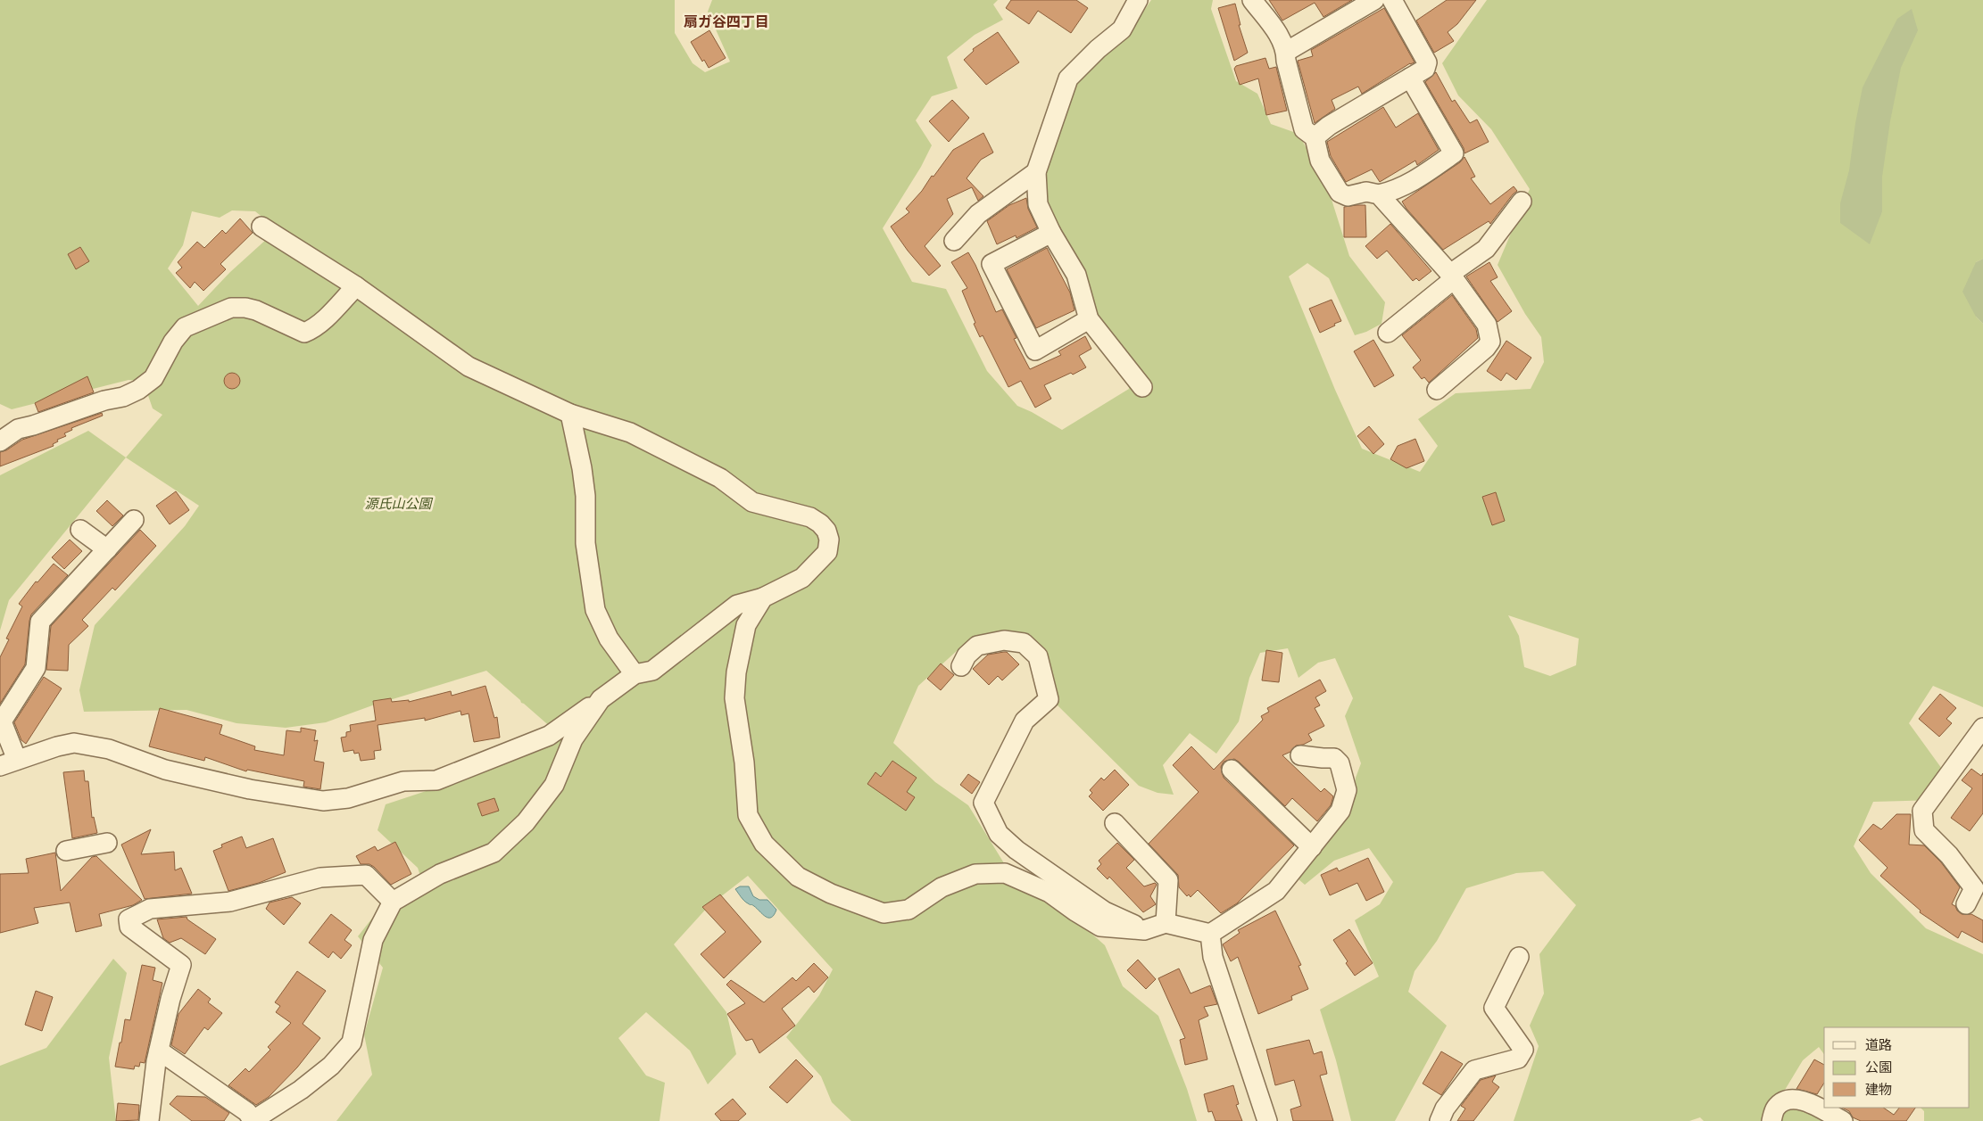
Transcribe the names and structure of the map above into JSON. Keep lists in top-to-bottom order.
{
  "districts": ["扇ガ谷四丁目"],
  "parks": ["源氏山公園"],
  "legend": ["道路", "公園", "建物"]
}
